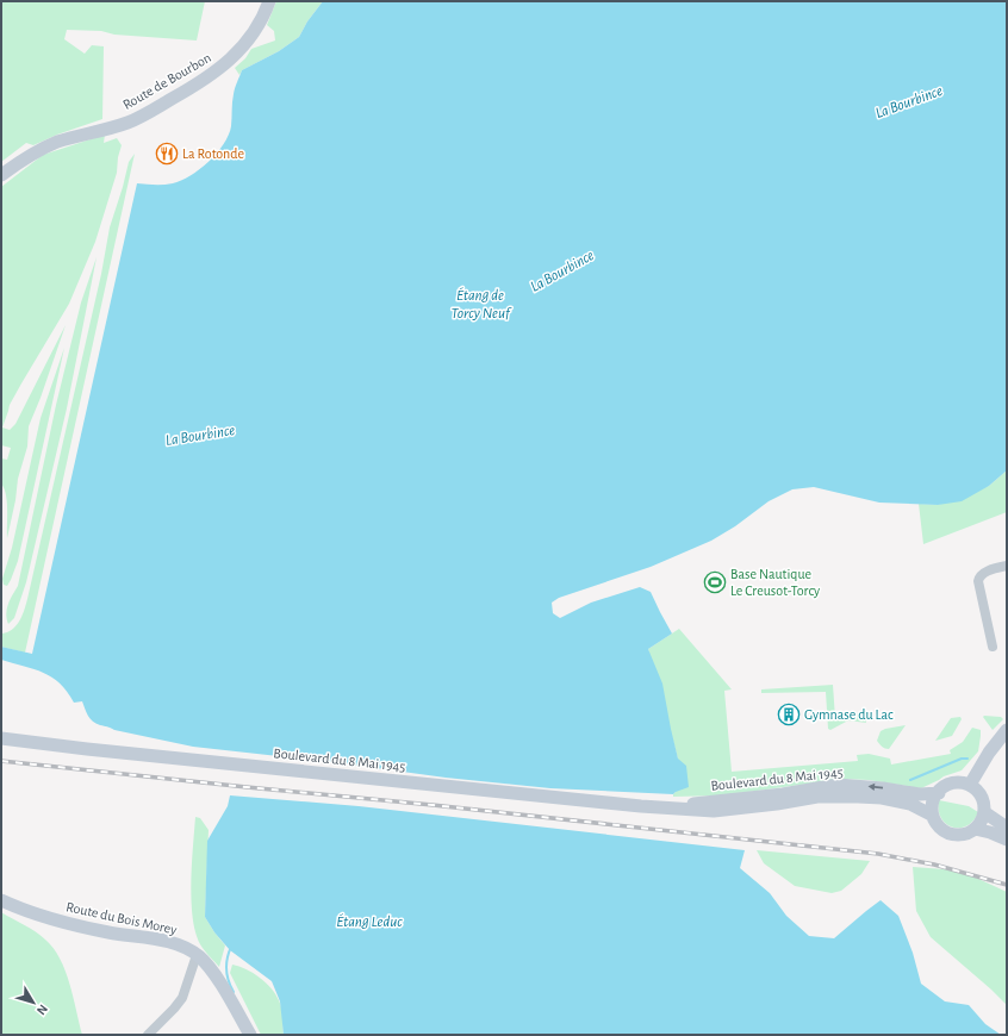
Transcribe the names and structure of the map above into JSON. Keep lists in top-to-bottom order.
{
  "streets": {
    "main road": ["Route de Bourbon", "Boulevard du 8 Mai 1945", "Route du Bois Morey"]
  },
  "water": ["La Bourbince", "Étang de Torcy Neuf", "Étang Leduc"],
  "places": {
    "restaurant": ["La Rotonde"],
    "sports": ["Base Nautique Le Creusot-Torcy"],
    "building": ["Gymnase du Lac"]
  },
  "north": "bottom right"
}
